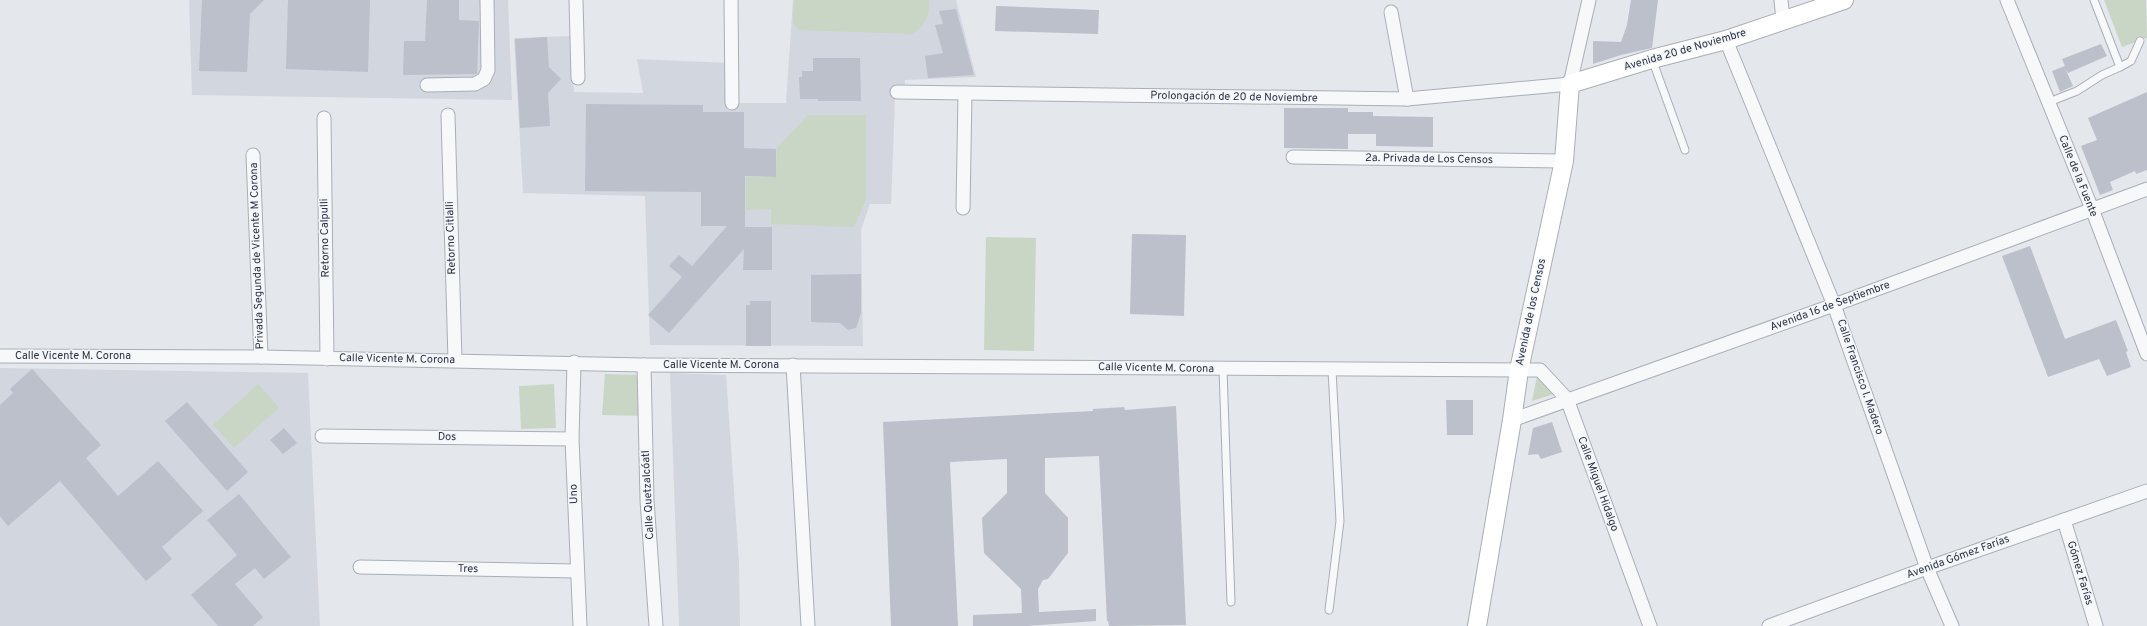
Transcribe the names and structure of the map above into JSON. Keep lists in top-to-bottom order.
{
  "streets": {
    "street": [
      "Avenida 20 de Noviembre",
      "Prolongación de 20 de Noviembre",
      "2a. Privada de Los Censos",
      "Calle de la Fuente",
      "Retorno Calpulli",
      "Retorno Citlalli",
      "Privada Segunda de Vicente M Corona",
      "Avenida 16 de Septiembre",
      "Avenida de los Censos",
      "Calle Vicente M. Corona",
      "Calle Francisco I. Madero",
      "Dos",
      "Calle Miguel Hidalgo",
      "Uno",
      "Calle Quetzalcóatl",
      "Avenida Gómez Farías",
      "Tres",
      "Gómez Farías"
    ]
  },
  "crossings": [
    ["Avenida 20 de Noviembre", "Prolongación de 20 de Noviembre"],
    ["Avenida 20 de Noviembre", "Avenida de los Censos"],
    ["Avenida 20 de Noviembre", "Calle Francisco I. Madero"],
    ["Prolongación de 20 de Noviembre", "Avenida de los Censos"],
    ["2a. Privada de Los Censos", "Avenida de los Censos"],
    ["Calle de la Fuente", "Avenida 16 de Septiembre"],
    ["Retorno Calpulli", "Calle Vicente M. Corona"],
    ["Retorno Citlalli", "Calle Vicente M. Corona"],
    ["Privada Segunda de Vicente M Corona", "Calle Vicente M. Corona"],
    ["Avenida 16 de Septiembre", "Avenida de los Censos"],
    ["Avenida 16 de Septiembre", "Calle Francisco I. Madero"],
    ["Avenida 16 de Septiembre", "Calle Miguel Hidalgo"],
    ["Avenida de los Censos", "Calle Vicente M. Corona"],
    ["Avenida de los Censos", "Calle Miguel Hidalgo"],
    ["Calle Vicente M. Corona", "Calle Miguel Hidalgo"],
    ["Calle Vicente M. Corona", "Uno"],
    ["Calle Vicente M. Corona", "Calle Quetzalcóatl"],
    ["Calle Francisco I. Madero", "Avenida Gómez Farías"],
    ["Dos", "Uno"],
    ["Uno", "Tres"],
    ["Avenida Gómez Farías", "Gómez Farías"]
  ]
}
